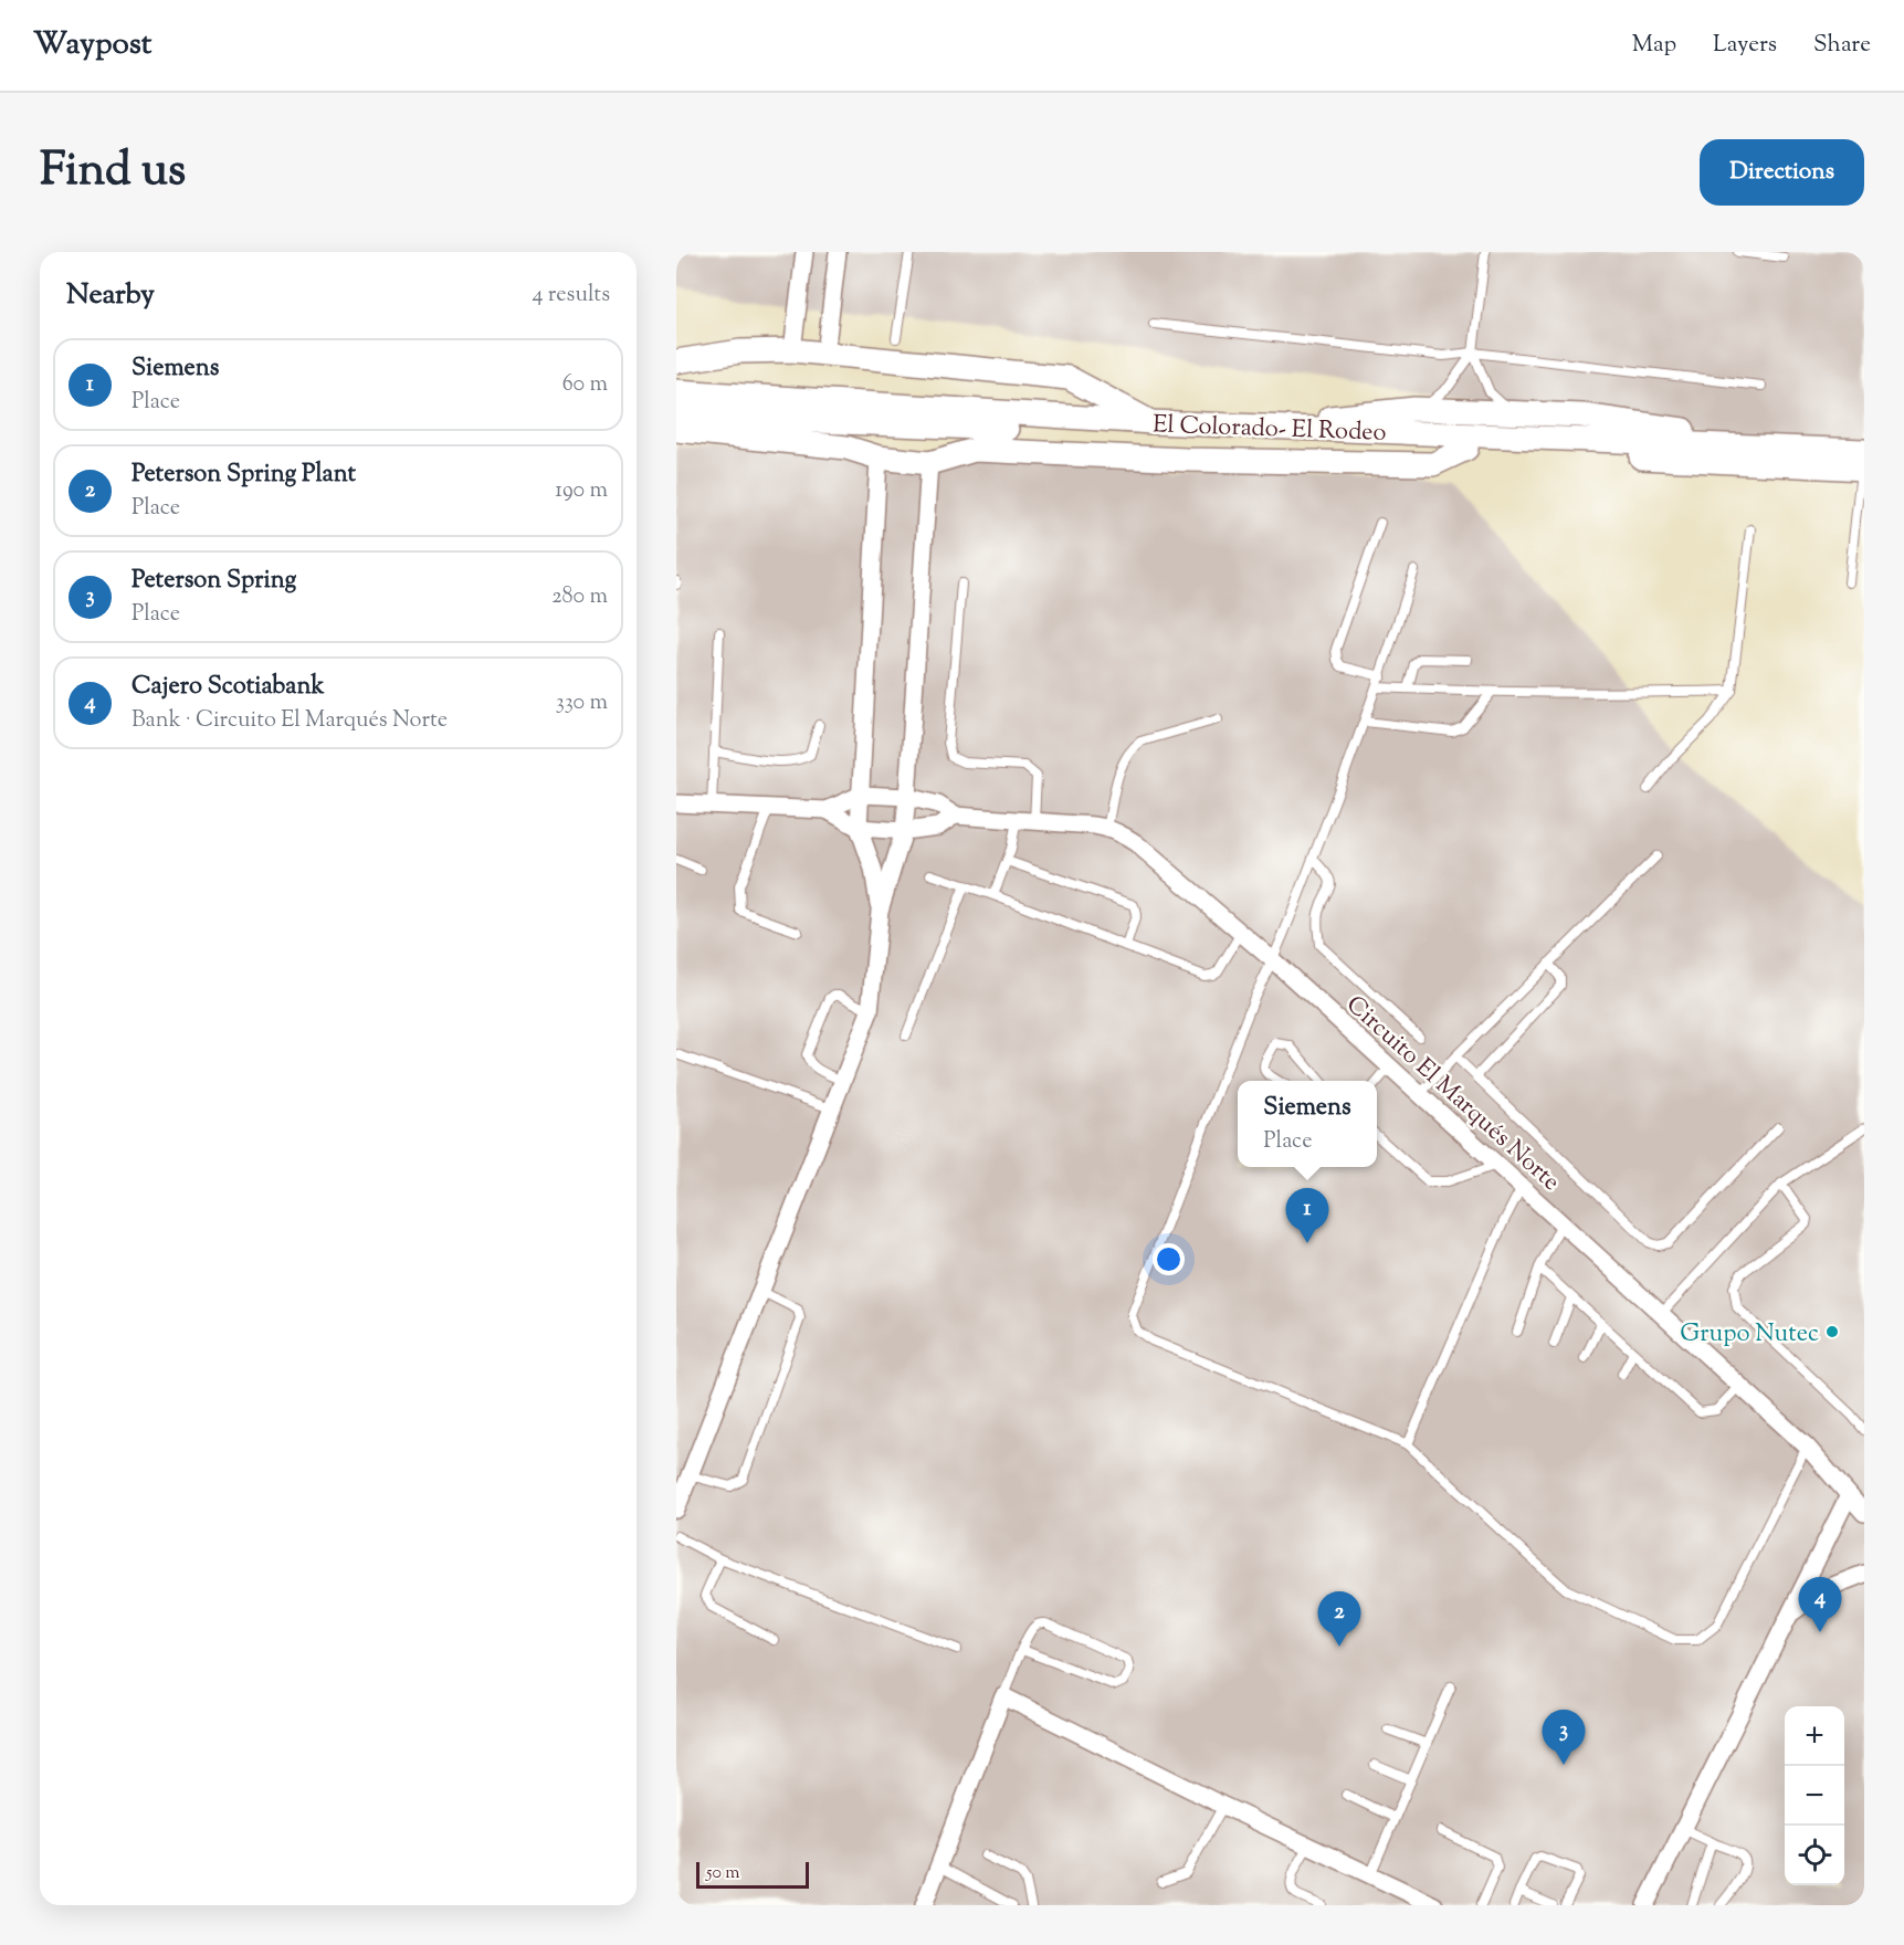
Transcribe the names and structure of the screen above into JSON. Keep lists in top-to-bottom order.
{
  "streets": {
    "main road": ["El Colorado- El Rodeo"],
    "street": ["Circuito El Marqués Norte"]
  },
  "places": ["Grupo Nutec"],
  "scale_bar": "50 m",
  "page": {
    "header": "Waypost",
    "nav": ["Map", "Layers", "Share"],
    "title": "Find us",
    "buttons": "Directions",
    "heading": ["Nearby", "4 results"],
    "list": [
      {
        "mark": "1",
        "name": "Siemens",
        "note": "Place",
        "value": "60 m"
      },
      {
        "mark": "2",
        "name": "Peterson Spring Plant",
        "note": "Place",
        "value": "190 m"
      },
      {
        "mark": "3",
        "name": "Peterson Spring",
        "note": "Place",
        "value": "280 m"
      },
      {
        "mark": "4",
        "name": "Cajero Scotiabank",
        "note": "Bank · Circuito El Marqués Norte",
        "value": "330 m"
      }
    ],
    "popup": ["Siemens", "Place"],
    "pins": [
      "1",
      "4",
      "2",
      "3"
    ],
    "map_buttons": ["+", "−"],
    "scale": "50 m"
  }
}
